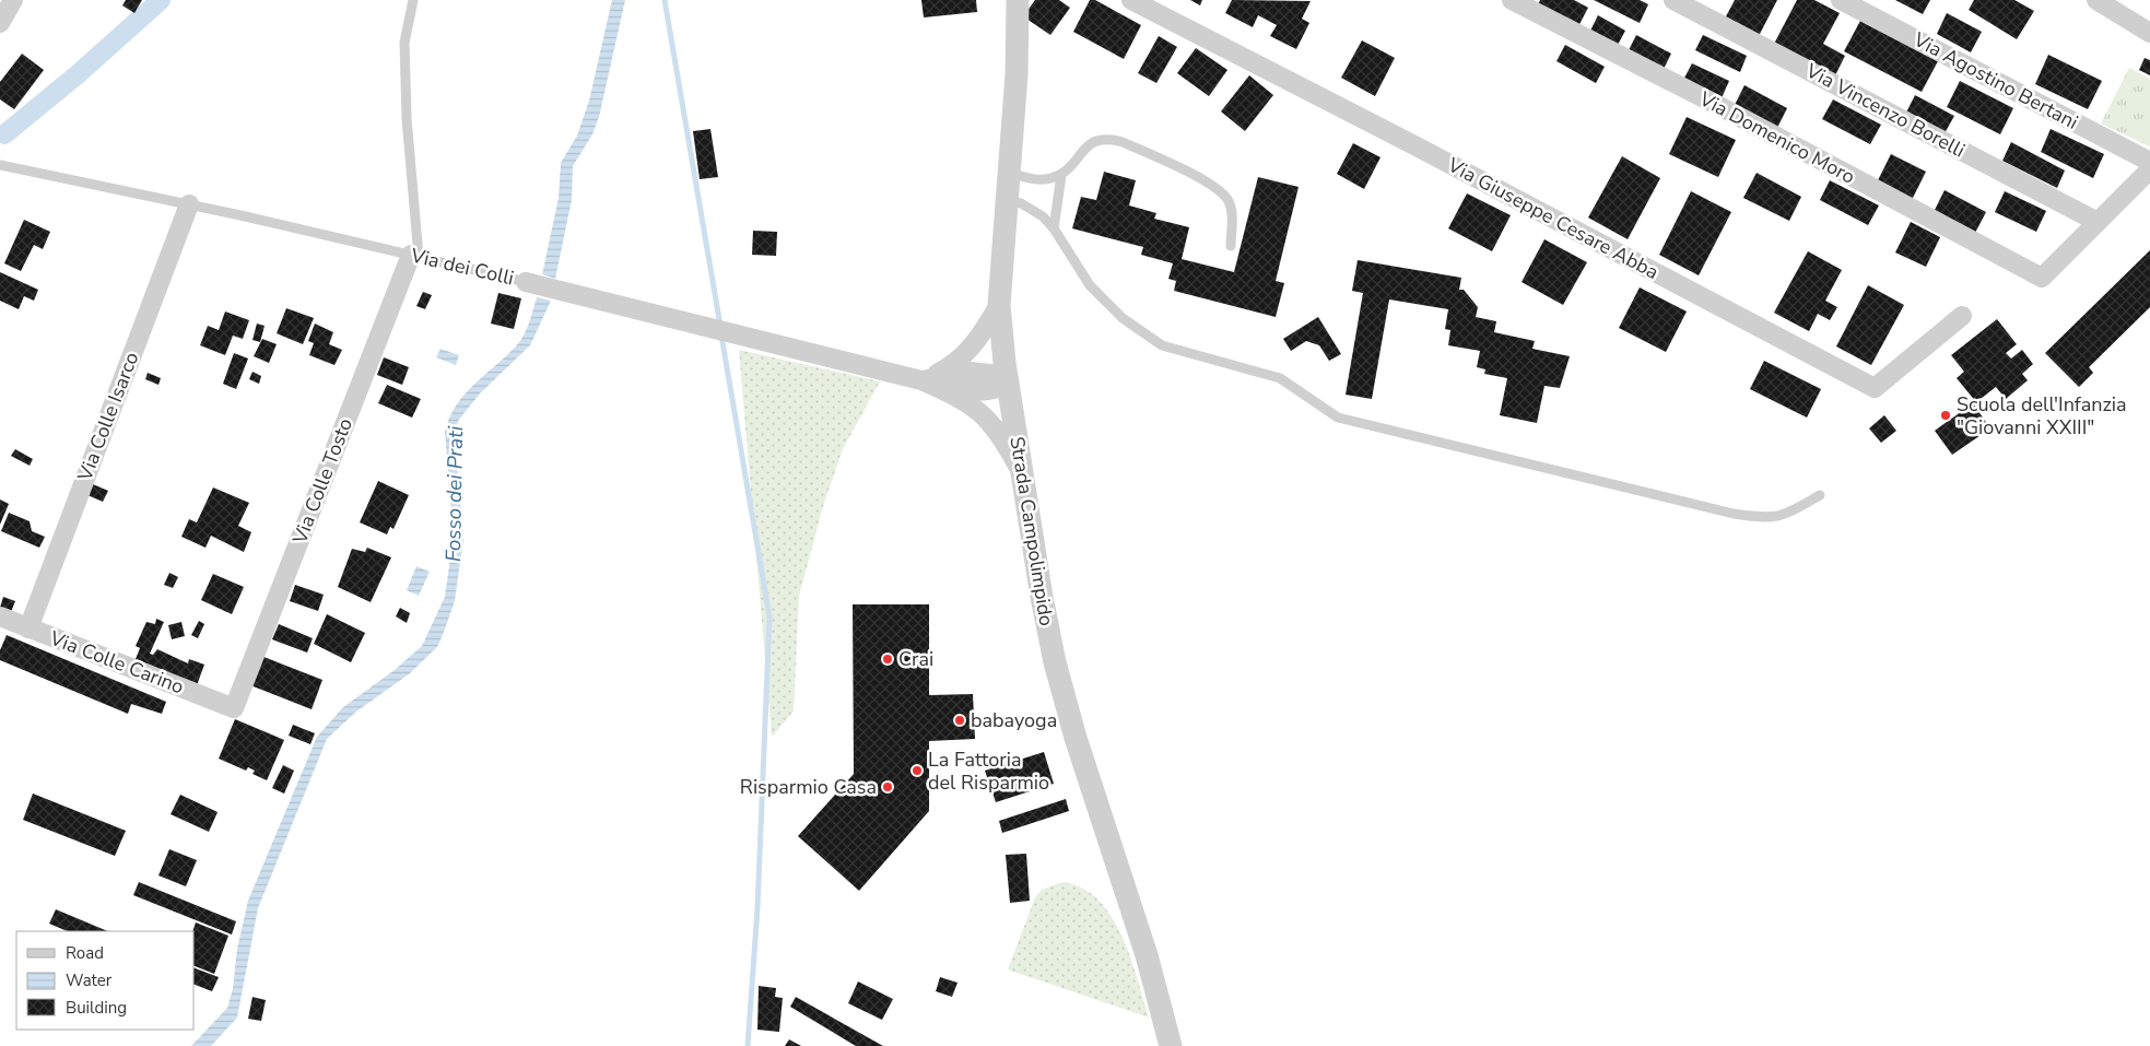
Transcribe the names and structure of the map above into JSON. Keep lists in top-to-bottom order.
{
  "streets": {
    "street": [
      "Via Agostino Bertani",
      "Via Vincenzo Borelli",
      "Via Domenico Moro",
      "Via Giuseppe Cesare Abba",
      "Via dei Colli",
      "Via Colle Isarco",
      "Via Colle Tosto",
      "Strada Campolimpido",
      "Via Colle Carino"
    ]
  },
  "crossings": [
    ["Via Vincenzo Borelli", "Via Domenico Moro"],
    ["Via dei Colli", "Via Colle Isarco"],
    ["Via dei Colli", "Via Colle Tosto"],
    ["Via dei Colli", "Strada Campolimpido"],
    ["Via Colle Isarco", "Via Colle Carino"],
    ["Via Colle Tosto", "Via Colle Carino"]
  ],
  "water": ["Fosso dei Prati"],
  "places": [
    "Scuola dell'Infanzia \"Giovanni XXIII\"",
    "Crai",
    "babayoga",
    "La Fattoria del Risparmio",
    "Risparmio Casa"
  ],
  "legend": ["Road", "Water", "Building"]
}
